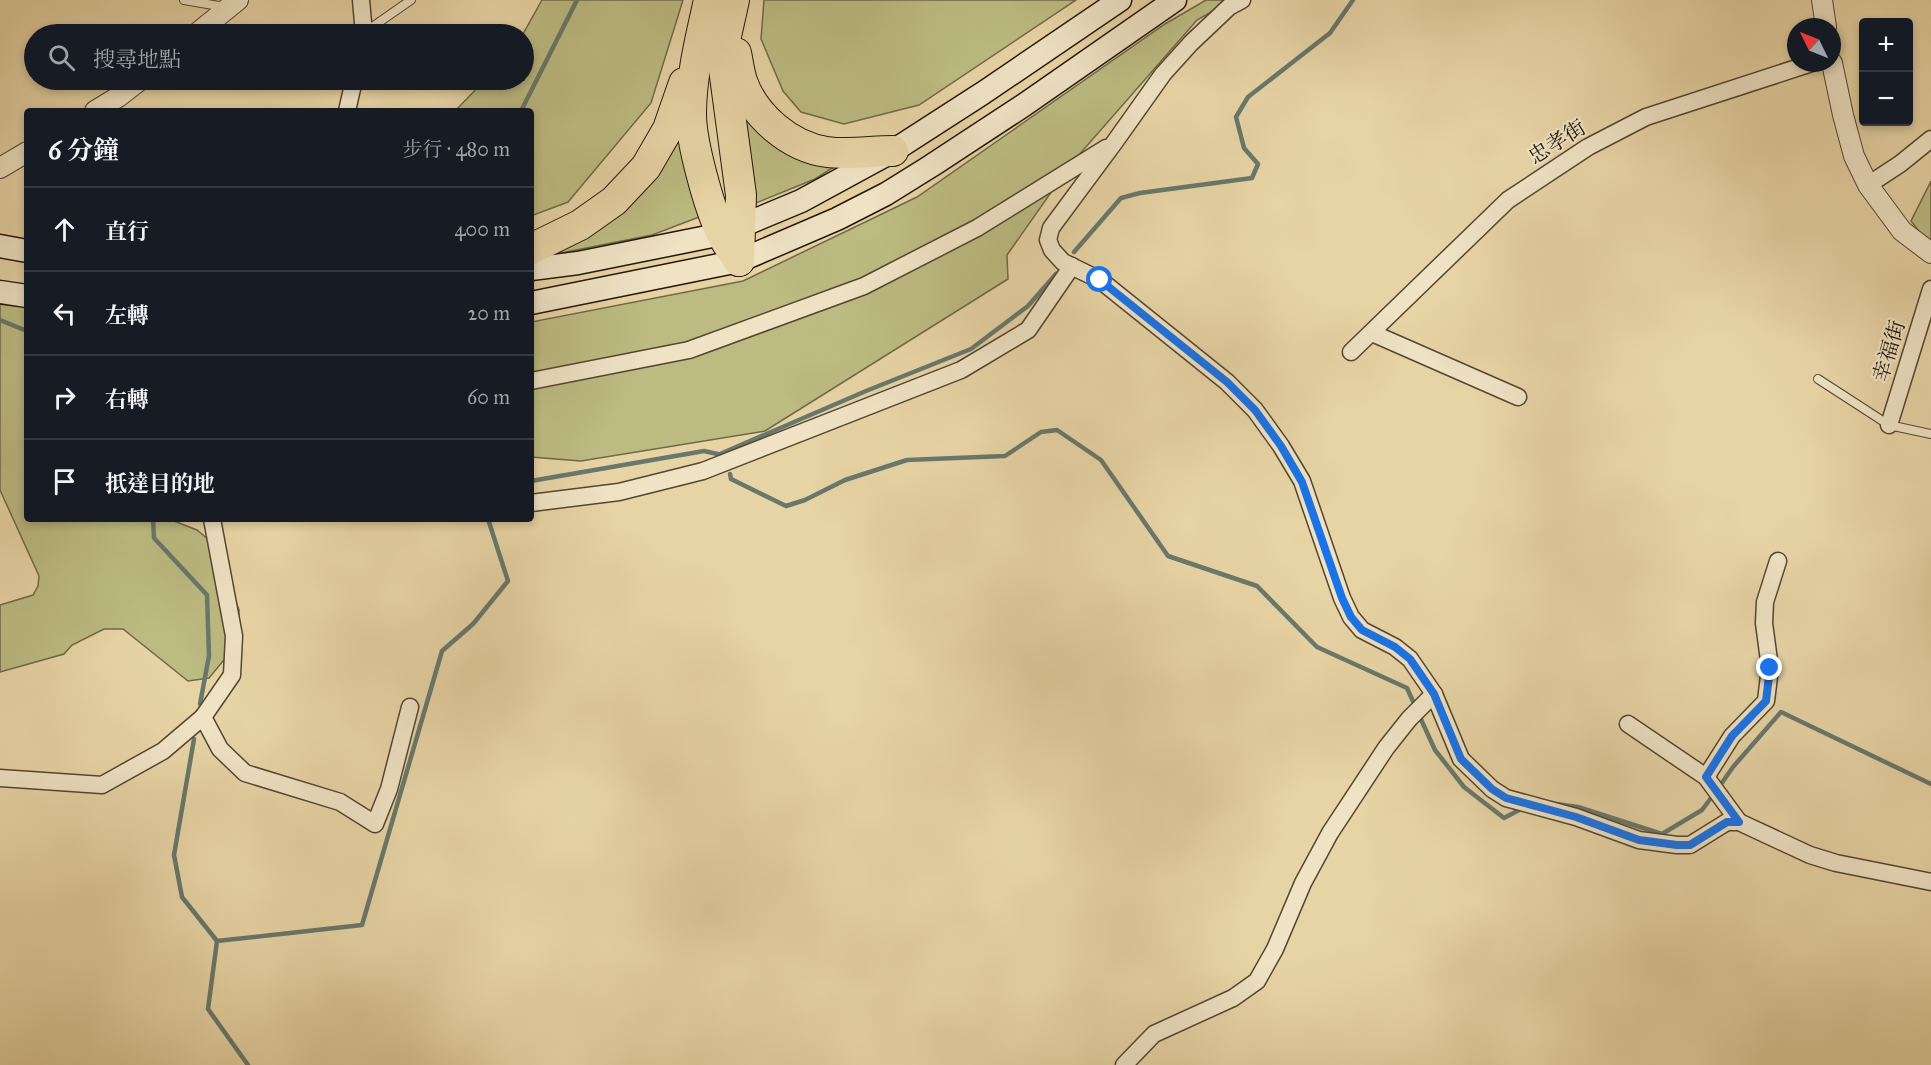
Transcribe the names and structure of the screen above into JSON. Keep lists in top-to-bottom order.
{
  "streets": {
    "street": ["忠孝街", "幸福街"]
  },
  "north": "top left",
  "page": {
    "map_buttons": ["+", "−"],
    "search": "搜尋地點",
    "heading": ["6 分鐘", "步行 · 480 m"],
    "list": [
      ["直行", "400 m"],
      ["左轉", "20 m"],
      ["右轉", "60 m"],
      "抵達目的地"
    ]
  }
}
